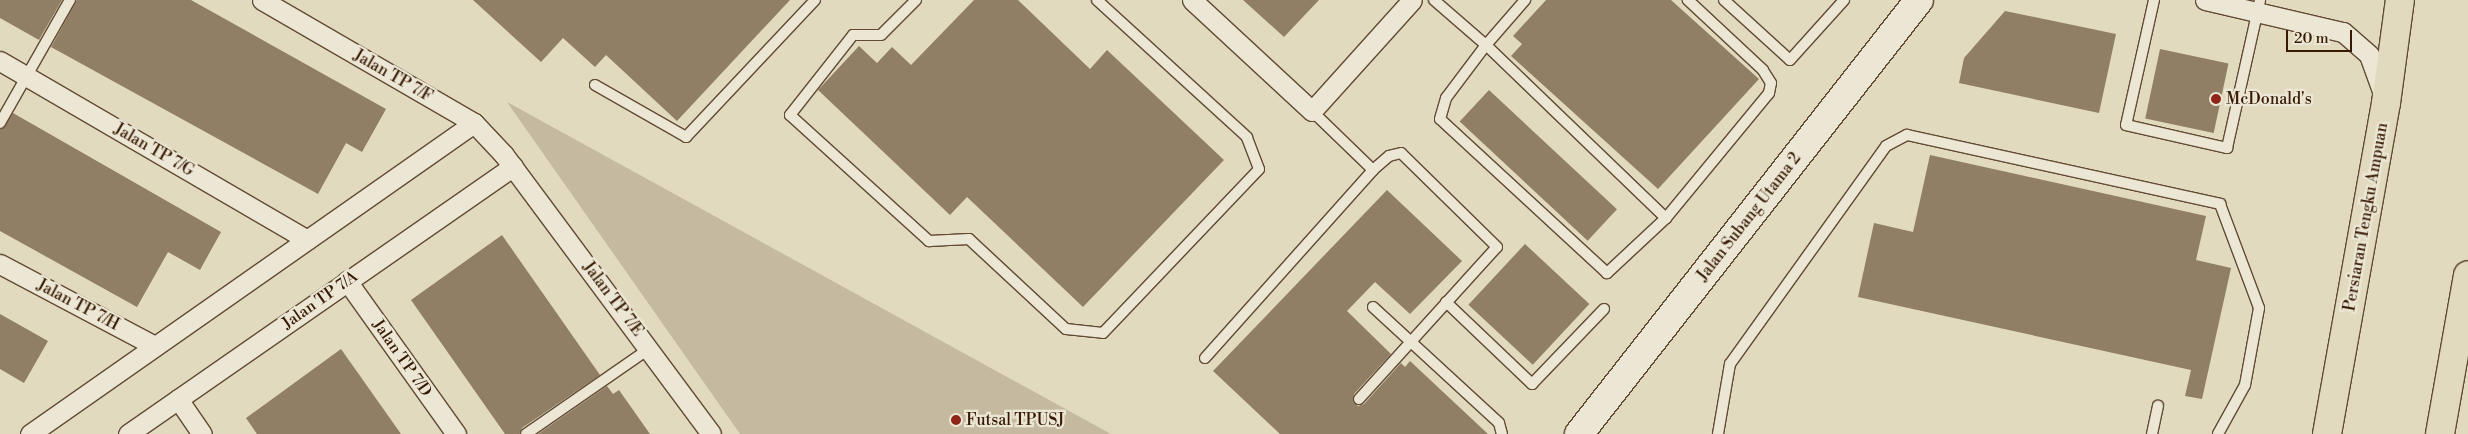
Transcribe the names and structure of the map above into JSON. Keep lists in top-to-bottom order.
{
  "streets": {
    "main road": ["Jalan Subang Utama 2", "Persiaran Tengku Ampuan"],
    "street": [
      "Jalan TP 7/F",
      "Jalan TP 7/G",
      "Jalan TP 7/E",
      "Jalan TP 7/A",
      "Jalan TP 7/H",
      "Jalan TP 7/D"
    ]
  },
  "crossings": [
    ["Jalan TP 7/F", "Jalan TP 7/E"],
    ["Jalan TP 7/F", "Jalan TP 7/A"],
    ["Jalan TP 7/E", "Jalan TP 7/A"],
    ["Jalan TP 7/A", "Jalan TP 7/D"]
  ],
  "places": ["McDonald's", "Futsal TPUSJ"],
  "scale_bar": "20 m"
}
